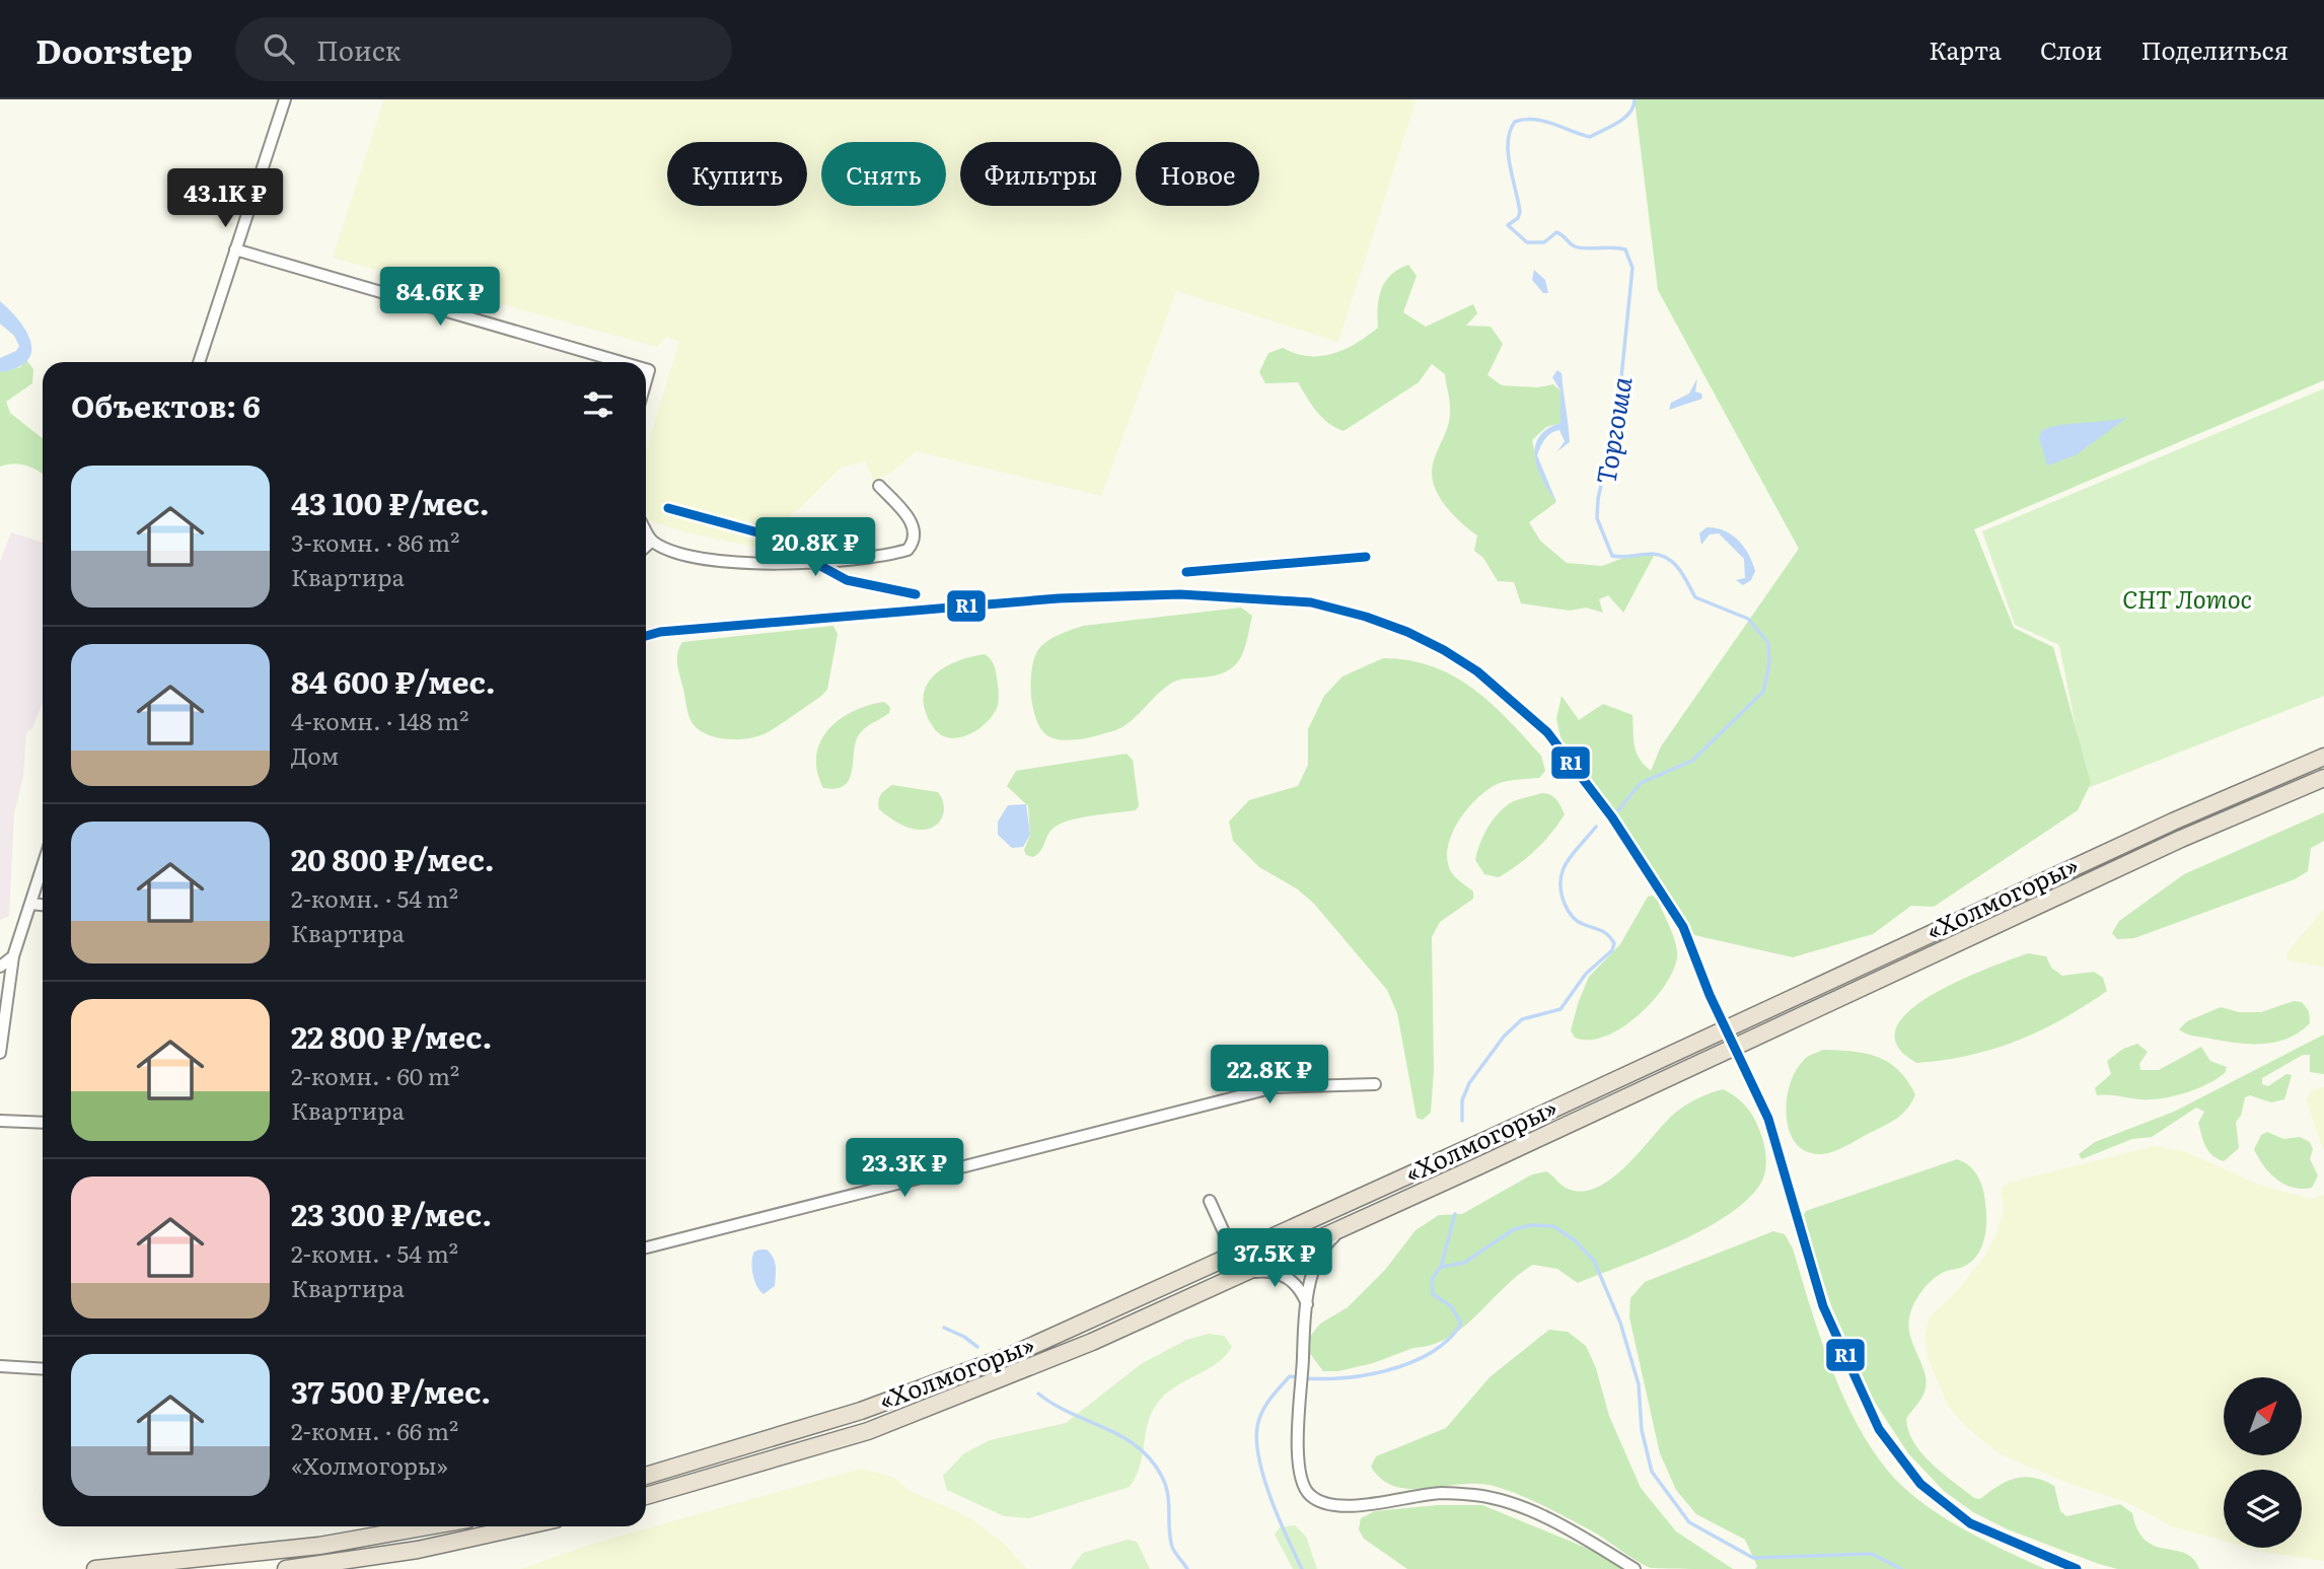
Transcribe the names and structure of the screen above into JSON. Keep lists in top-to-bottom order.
{
  "streets": {
    "highway": ["«Холмогоры»"]
  },
  "water": ["Торгоша"],
  "parks": ["СНТ Лотос"],
  "lines": ["transit line R1"],
  "north": "top right",
  "page": {
    "header": "Doorstep",
    "search": "Поиск",
    "nav": ["Карта", "Слои", "Поделиться"],
    "chip": [
      "Купить",
      "Снять",
      "Фильтры",
      "Новое"
    ],
    "price": [
      "43.1K ₽",
      "84.6K ₽",
      "20.8K ₽",
      "22.8K ₽",
      "23.3K ₽",
      "37.5K ₽"
    ],
    "heading": "Объектов: 6",
    "list": [
      {
        "name": "43 100 ₽/мес.",
        "note": "3-комн. · 86 m² · Квартира"
      },
      {
        "name": "84 600 ₽/мес.",
        "note": "4-комн. · 148 m² · Дом"
      },
      {
        "name": "20 800 ₽/мес.",
        "note": "2-комн. · 54 m² · Квартира"
      },
      {
        "name": "22 800 ₽/мес.",
        "note": "2-комн. · 60 m² · Квартира"
      },
      {
        "name": "23 300 ₽/мес.",
        "note": "2-комн. · 54 m² · Квартира"
      },
      {
        "name": "37 500 ₽/мес.",
        "note": "2-комн. · 66 m² · «Холмогоры»"
      }
    ]
  }
}
